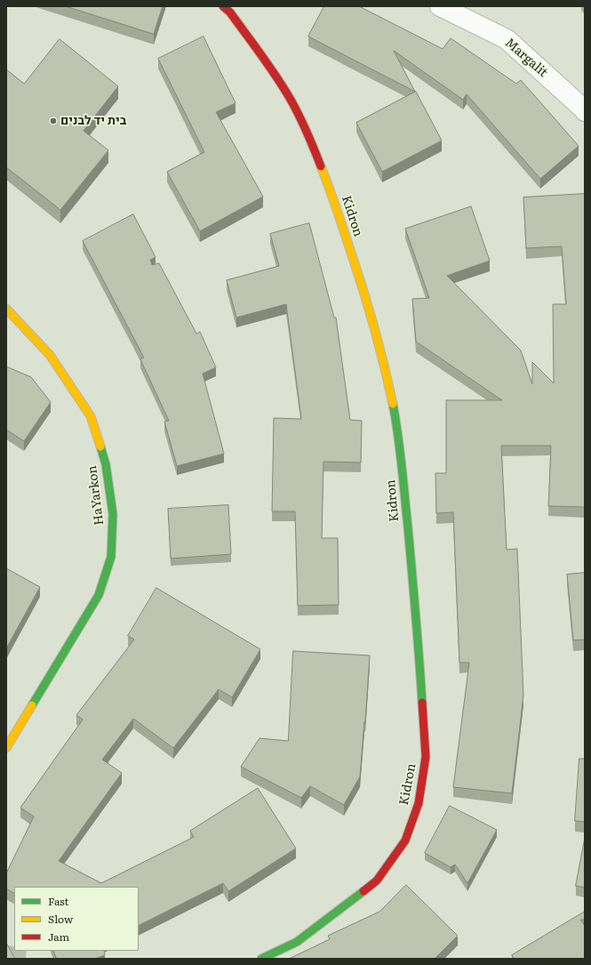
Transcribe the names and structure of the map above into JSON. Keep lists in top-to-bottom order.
{
  "streets": {
    "street": ["Margalit", "Kidron", "HaYarkon"]
  },
  "places": ["בית יד לבנים"],
  "legend": ["Fast", "Slow", "Jam"]
}
